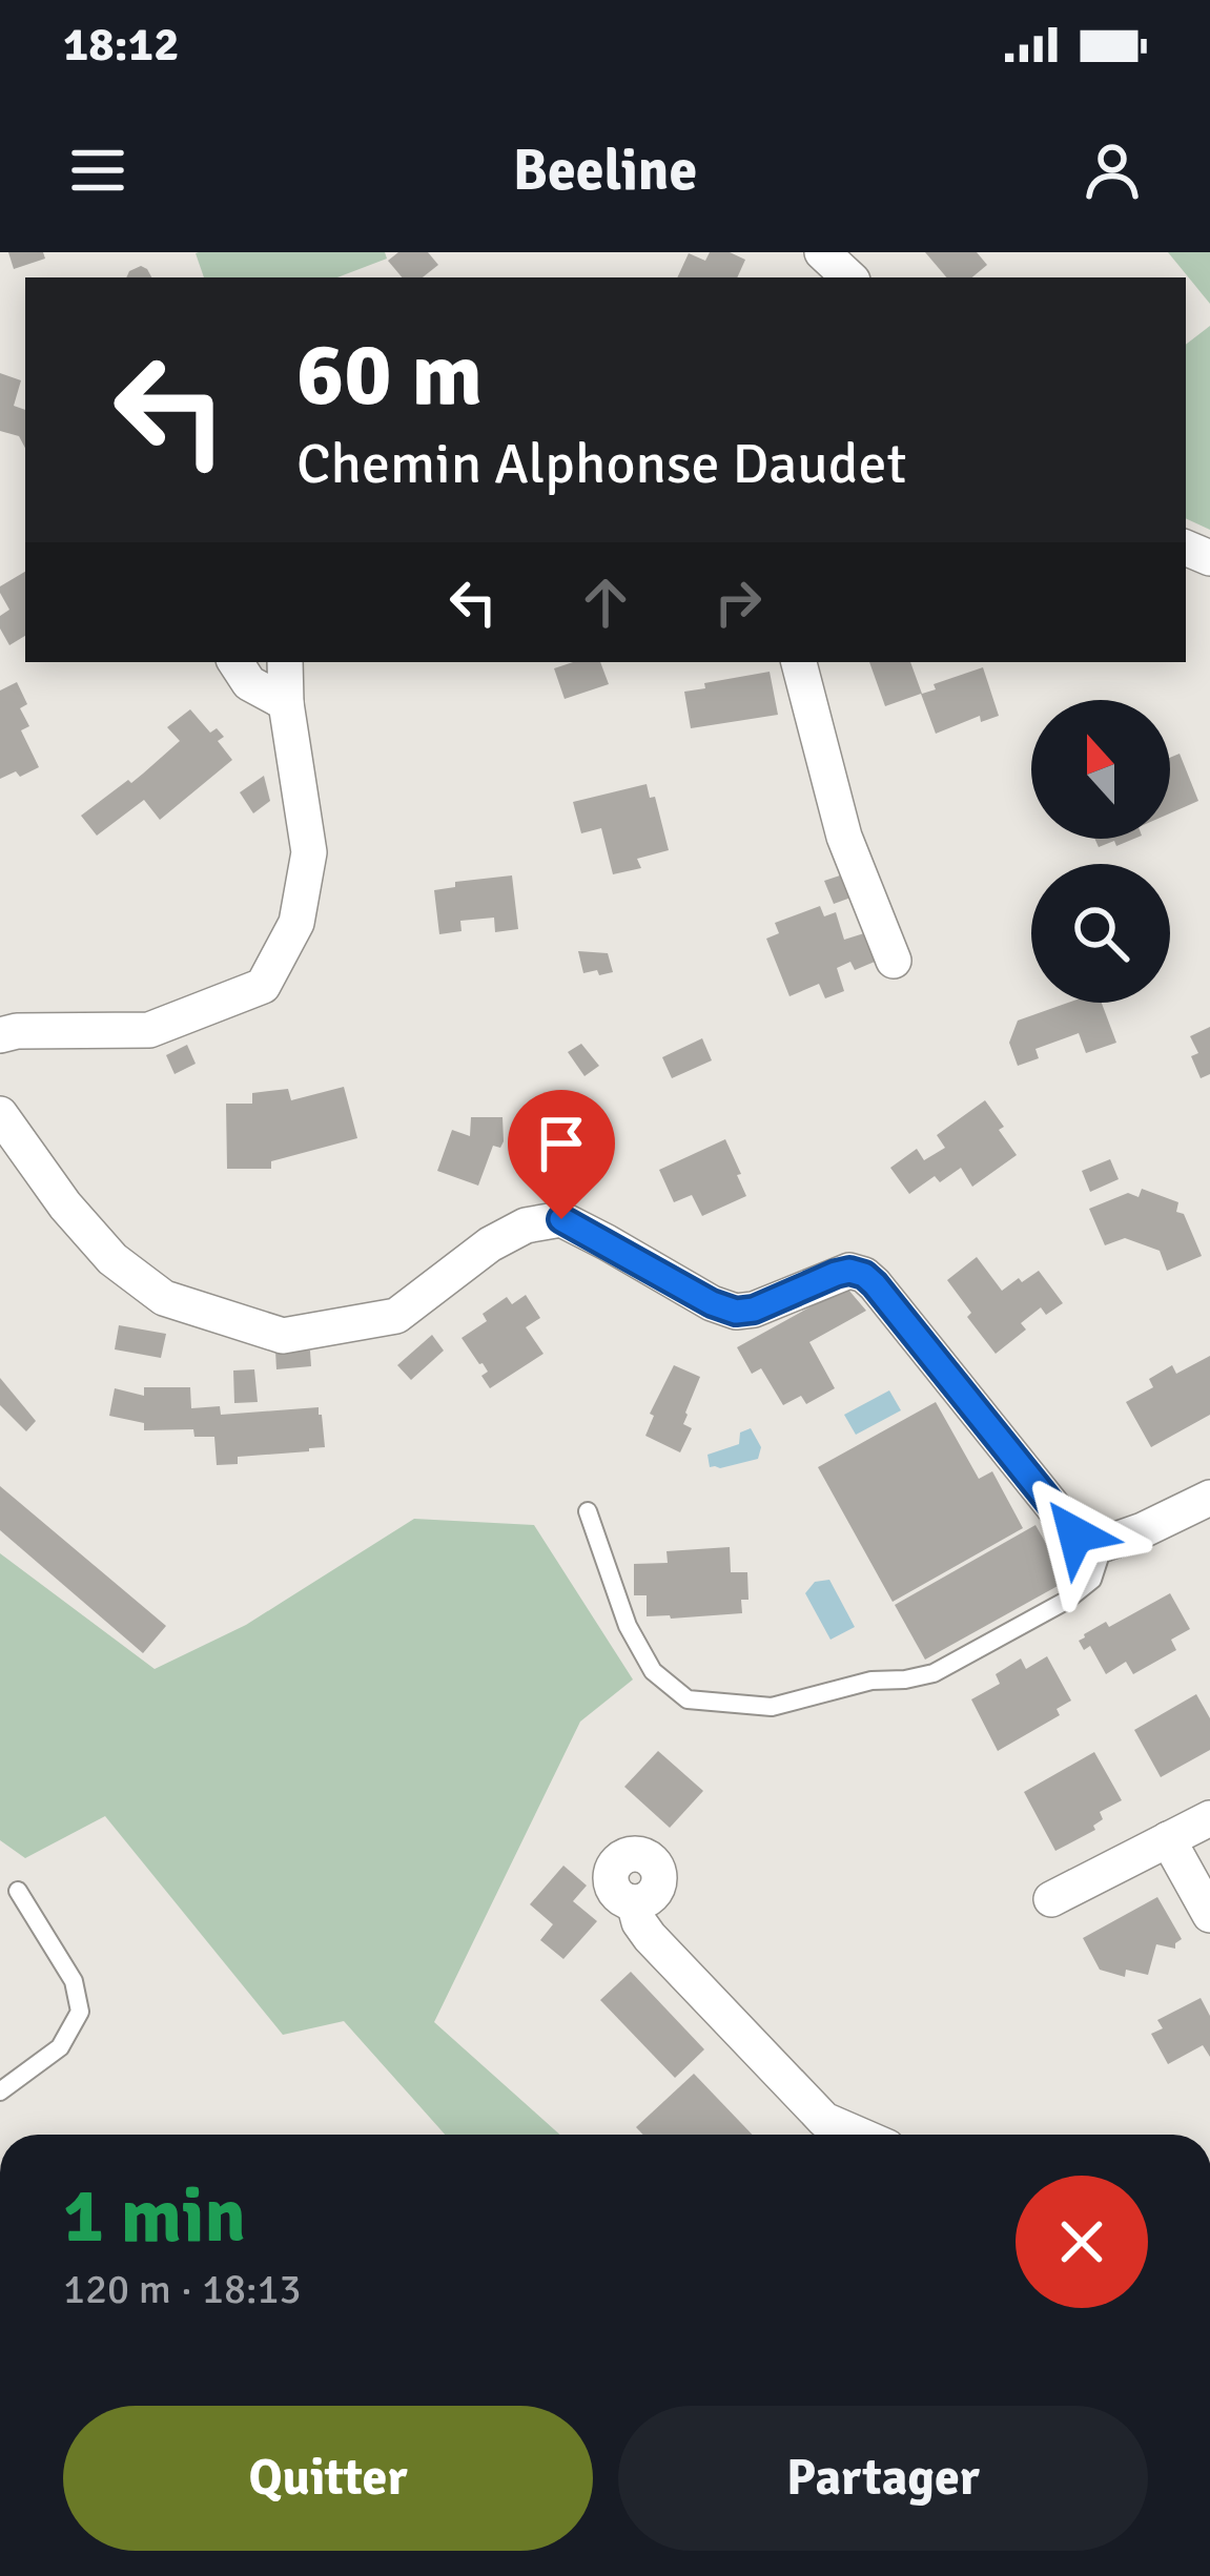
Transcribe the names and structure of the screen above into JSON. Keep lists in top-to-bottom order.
{
  "north": "top",
  "page": {
    "status": "18:12",
    "header": "Beeline",
    "turn": ["60 m", "Chemin Alphonse Daudet"],
    "heading": ["1 min", "120 m · 18:13"],
    "buttons": ["Quitter", "Partager"]
  }
}
